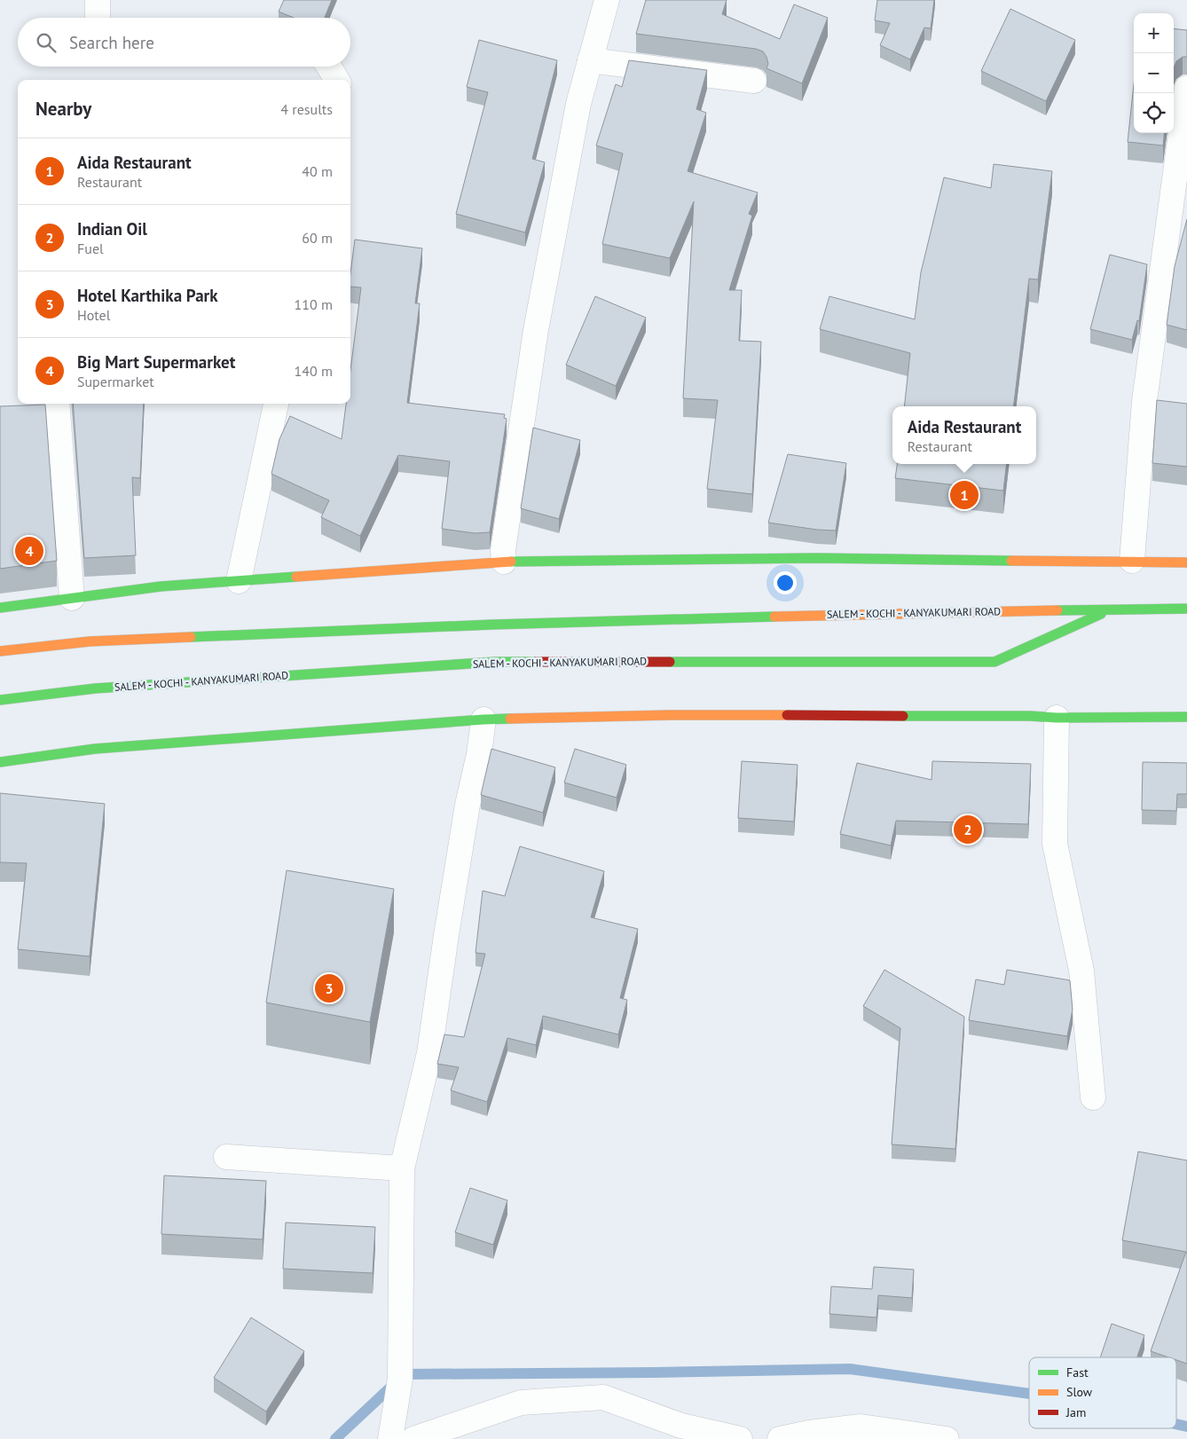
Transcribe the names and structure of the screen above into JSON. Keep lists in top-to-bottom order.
{
  "streets": {
    "main road": ["SALEM - KOCHI - KANYAKUMARI ROAD"]
  },
  "legend": ["Fast", "Slow", "Jam"],
  "page": {
    "map_buttons": ["+", "−"],
    "search": "Search here",
    "heading": ["Nearby", "4 results"],
    "list": [
      {
        "mark": "1",
        "name": "Aida Restaurant",
        "note": "Restaurant",
        "value": "40 m"
      },
      {
        "mark": "2",
        "name": "Indian Oil",
        "note": "Fuel",
        "value": "60 m"
      },
      {
        "mark": "3",
        "name": "Hotel Karthika Park",
        "note": "Hotel",
        "value": "110 m"
      },
      {
        "mark": "4",
        "name": "Big Mart Supermarket",
        "note": "Supermarket",
        "value": "140 m"
      }
    ],
    "popup": ["Aida Restaurant", "Restaurant"],
    "pins": [
      "1",
      "4",
      "2",
      "3"
    ]
  }
}
